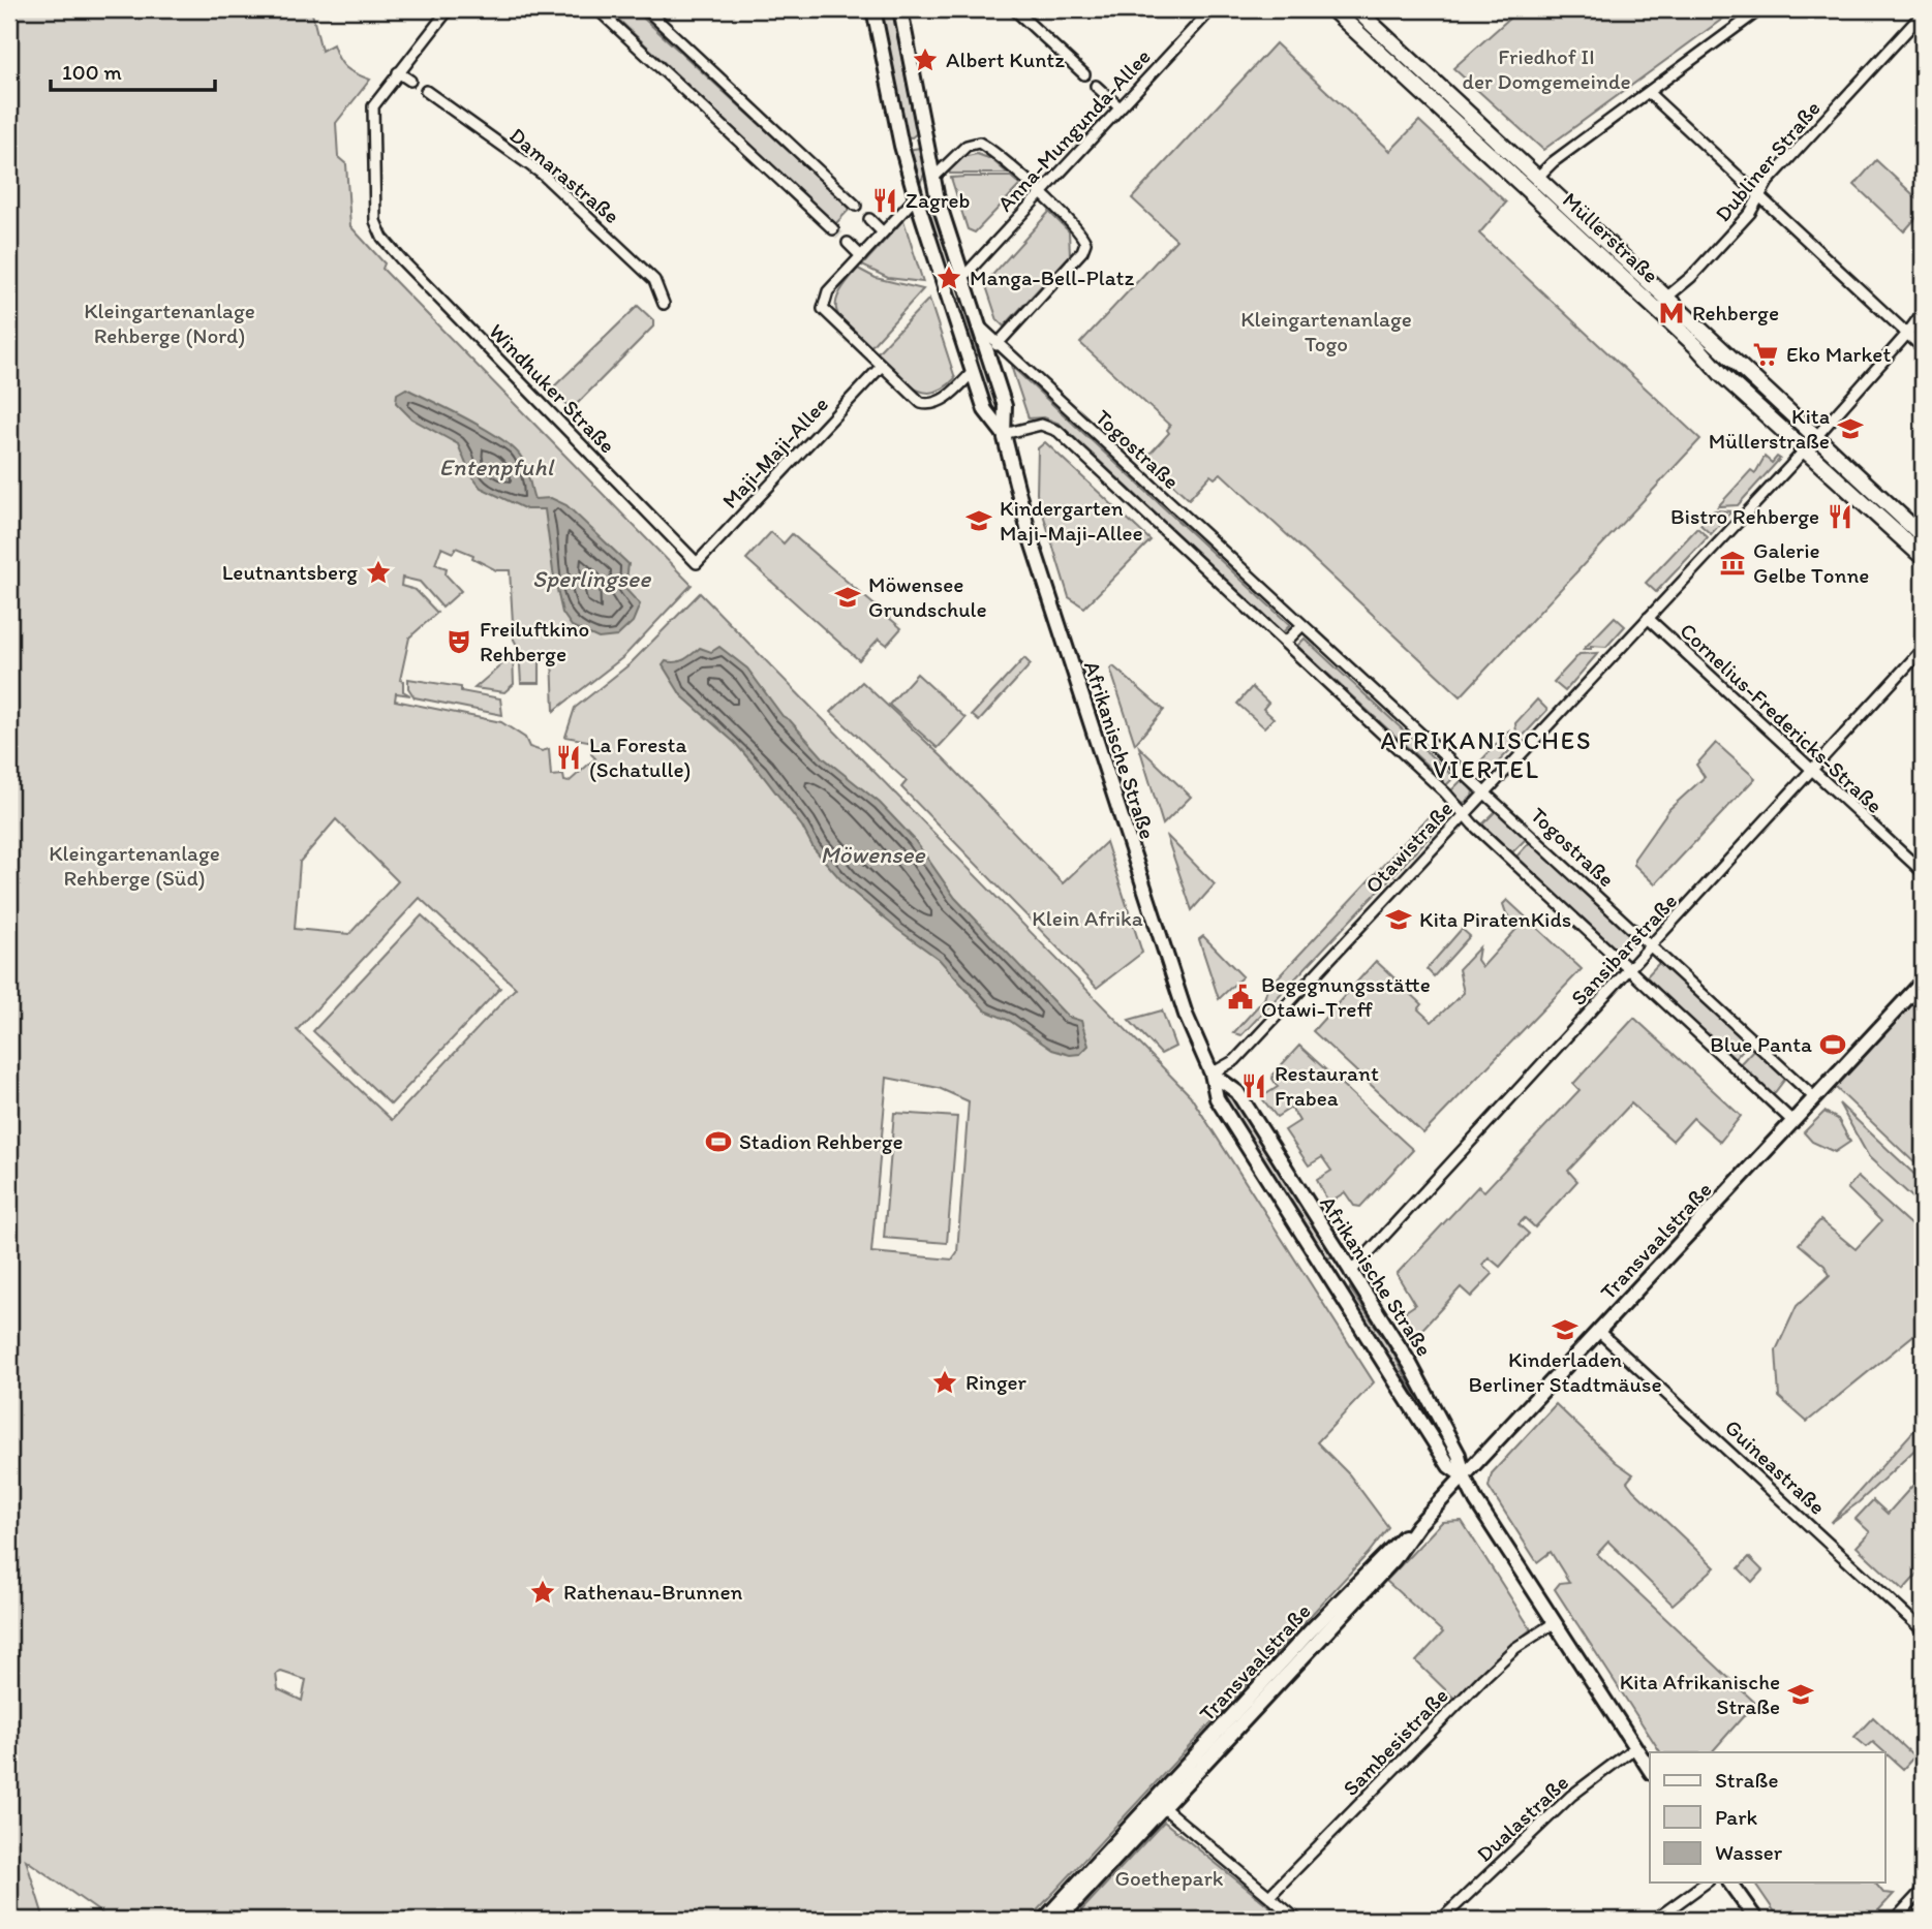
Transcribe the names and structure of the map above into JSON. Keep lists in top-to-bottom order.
{
  "streets": {
    "main road": ["Müllerstraße"],
    "street": [
      "Anna-Mungunda-Allee",
      "Dubliner Straße",
      "Damarastraße",
      "Windhuker Straße",
      "Togostraße",
      "Maji-Maji-Allee",
      "Cornelius-Fredericks-Straße",
      "Afrikanische Straße",
      "Otawistraße",
      "Sansibarstraße",
      "Transvaalstraße",
      "Guineastraße",
      "Sambesistraße",
      "Dualastraße"
    ]
  },
  "crossings": [
    ["Anna-Mungunda-Allee", "Afrikanische Straße"],
    ["Dubliner Straße", "Müllerstraße"],
    ["Müllerstraße", "Otawistraße"],
    ["Windhuker Straße", "Maji-Maji-Allee"],
    ["Togostraße", "Afrikanische Straße"],
    ["Togostraße", "Otawistraße"],
    ["Togostraße", "Sansibarstraße"],
    ["Togostraße", "Transvaalstraße"],
    ["Cornelius-Fredericks-Straße", "Otawistraße"],
    ["Cornelius-Fredericks-Straße", "Sansibarstraße"],
    ["Afrikanische Straße", "Otawistraße"],
    ["Afrikanische Straße", "Sansibarstraße"],
    ["Afrikanische Straße", "Transvaalstraße"],
    ["Afrikanische Straße", "Sambesistraße"],
    ["Afrikanische Straße", "Dualastraße"],
    ["Transvaalstraße", "Guineastraße"]
  ],
  "districts": ["AFRIKANISCHES VIERTEL"],
  "water": ["Entenpfuhl", "Sperlingsee", "Möwensee"],
  "parks": [
    "Friedhof II der Domgemeinde",
    "Kleingartenanlage Rehberge (Nord)",
    "Kleingartenanlage Togo",
    "Kleingartenanlage Rehberge (Süd)",
    "Klein Afrika",
    "Goethepark"
  ],
  "places": {
    "place": [
      "Albert Kuntz",
      "Manga-Bell-Platz",
      "Leutnantsberg",
      "Ringer",
      "Rathenau-Brunnen"
    ],
    "restaurant": [
      "Zagreb",
      "Bistro Rehberge",
      "La Foresta (Schatulle)",
      "Restaurant Frabea"
    ],
    "metro station": ["Rehberge"],
    "supermarket": ["Eko Market"],
    "school or university": [
      "Kita Müllerstraße",
      "Kindergarten Maji-Maji-Allee",
      "Möwensee Grundschule",
      "Kita PiratenKids",
      "Kinderladen Berliner Stadtmäuse",
      "Kita Afrikanische Straße"
    ],
    "museum": ["Galerie Gelbe Tonne"],
    "theatre": ["Freiluftkino Rehberge"],
    "public building": ["Begegnungsstätte Otawi-Treff"],
    "sports": ["Blue Panta", "Stadion Rehberge"]
  },
  "legend": ["Straße", "Park", "Wasser"],
  "scale_bar": "100 m"
}
